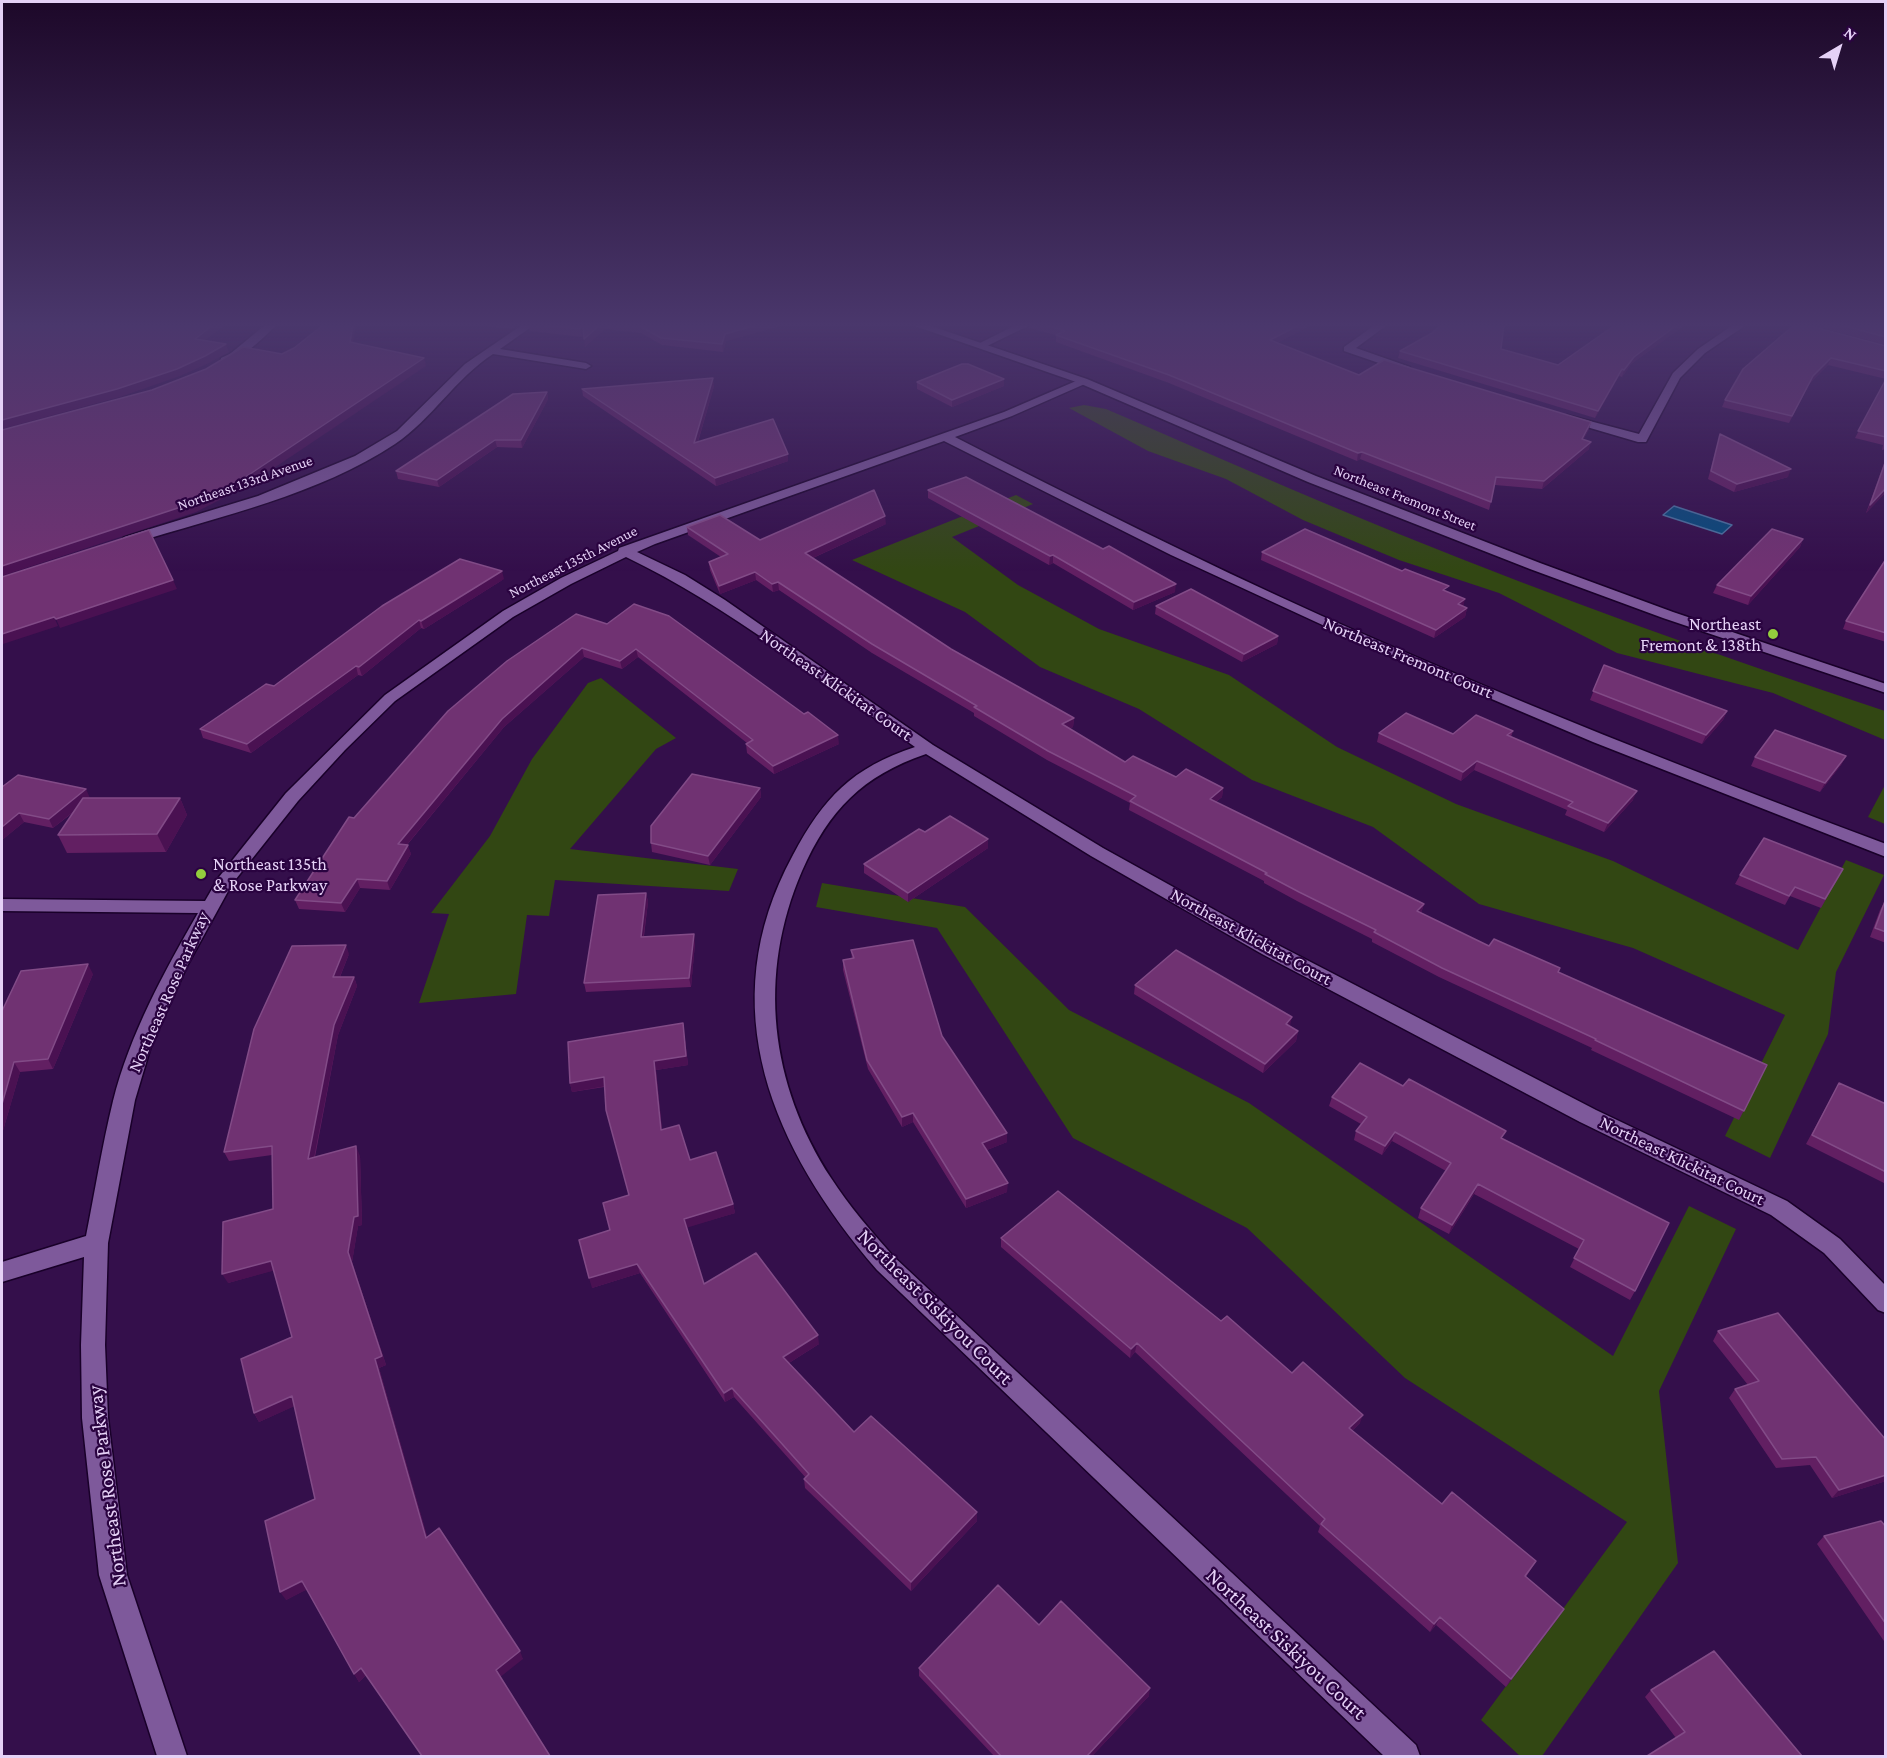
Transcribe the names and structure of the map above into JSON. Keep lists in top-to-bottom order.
{
  "streets": {
    "street": [
      "Northeast 133rd Avenue",
      "Northeast Fremont Street",
      "Northeast 135th Avenue",
      "Northeast Fremont Court",
      "Northeast Klickitat Court",
      "Northeast Rose Parkway",
      "Northeast Siskiyou Court"
    ]
  },
  "crossings": [
    ["Northeast 135th Avenue", "Northeast Fremont Court"],
    ["Northeast 135th Avenue", "Northeast Klickitat Court"],
    ["Northeast 135th Avenue", "Northeast Rose Parkway"],
    ["Northeast Klickitat Court", "Northeast Siskiyou Court"]
  ],
  "places": ["Northeast Fremont & 138th", "Northeast 135th & Rose Parkway"],
  "north": "top right"
}
